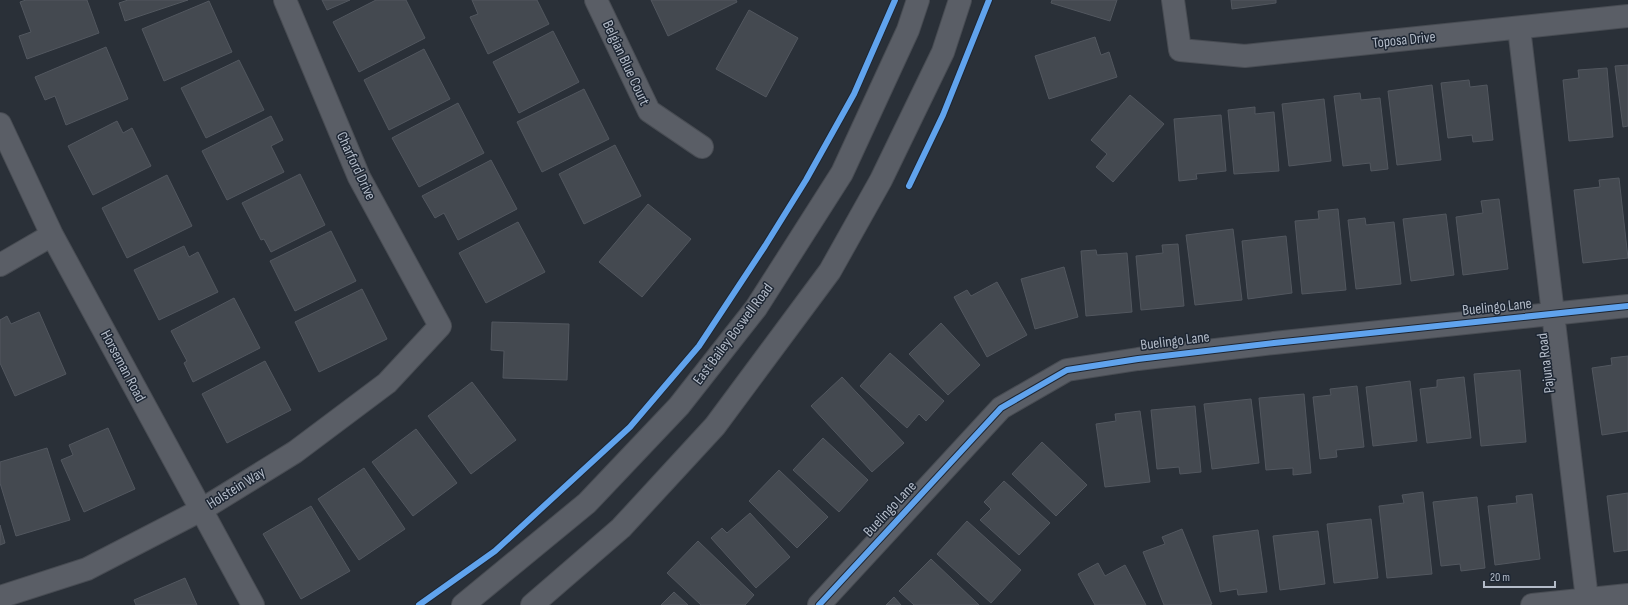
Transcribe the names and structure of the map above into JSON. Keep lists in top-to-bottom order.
{
  "streets": {
    "street": [
      "Toposa Drive",
      "Belgian Blue Court",
      "Charford Drive",
      "Buelingo Lane",
      "East Bailey Boswell Road",
      "Pajuna Road",
      "Horseman Road",
      "Holstein Way"
    ]
  },
  "crossings": [
    ["Toposa Drive", "Pajuna Road"],
    ["Charford Drive", "Holstein Way"],
    ["Buelingo Lane", "Pajuna Road"],
    ["Horseman Road", "Holstein Way"]
  ],
  "scale_bar": "20 m"
}
